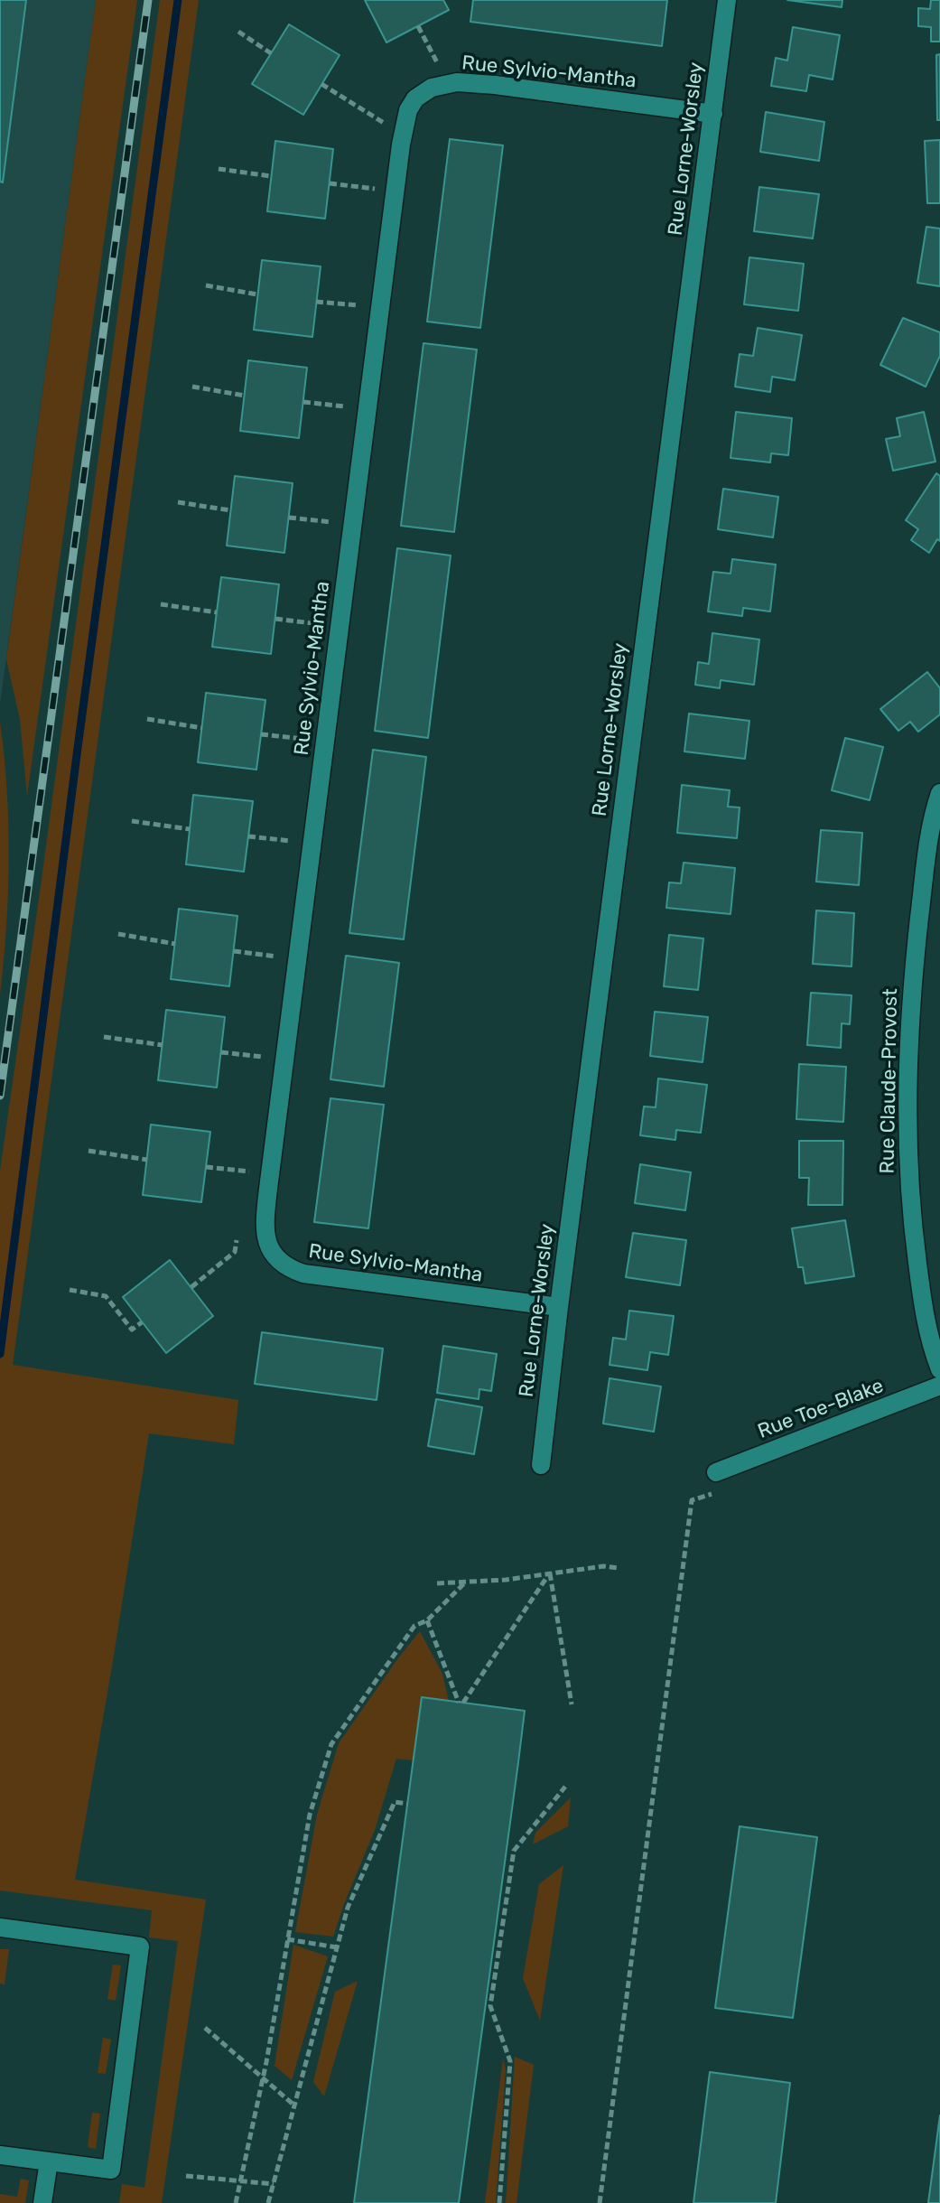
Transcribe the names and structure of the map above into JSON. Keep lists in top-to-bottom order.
{
  "streets": {
    "street": [
      "Rue Sylvio-Mantha",
      "Rue Lorne-Worsley",
      "Rue Claude-Provost",
      "Rue Toe-Blake"
    ]
  },
  "crossings": [
    ["Rue Sylvio-Mantha", "Rue Lorne-Worsley"]
  ]
}
